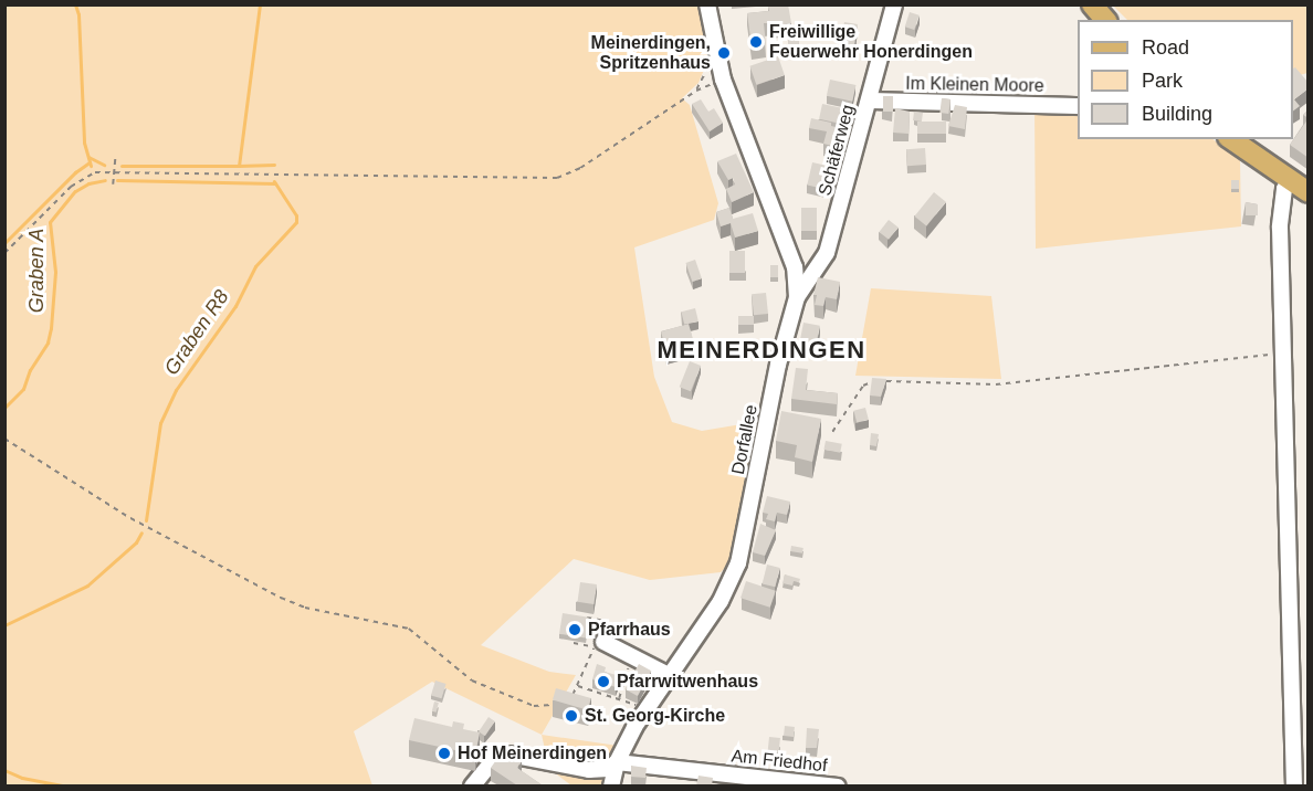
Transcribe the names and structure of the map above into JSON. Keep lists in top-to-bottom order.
{
  "streets": {
    "street": [
      "Im Kleinen Moore",
      "Schäferweg",
      "Dorfallee",
      "Am Friedhof"
    ]
  },
  "crossings": [
    ["Im Kleinen Moore", "Schäferweg"],
    ["Schäferweg", "Dorfallee"],
    ["Dorfallee", "Am Friedhof"]
  ],
  "districts": ["MEINERDINGEN"],
  "water": ["Graben A", "Graben R8"],
  "places": [
    "Freiwillige Feuerwehr Honerdingen",
    "Meinerdingen, Spritzenhaus",
    "Pfarrhaus",
    "Pfarrwitwenhaus",
    "St. Georg-Kirche",
    "Hof Meinerdingen"
  ],
  "legend": ["Road", "Park", "Building"]
}
